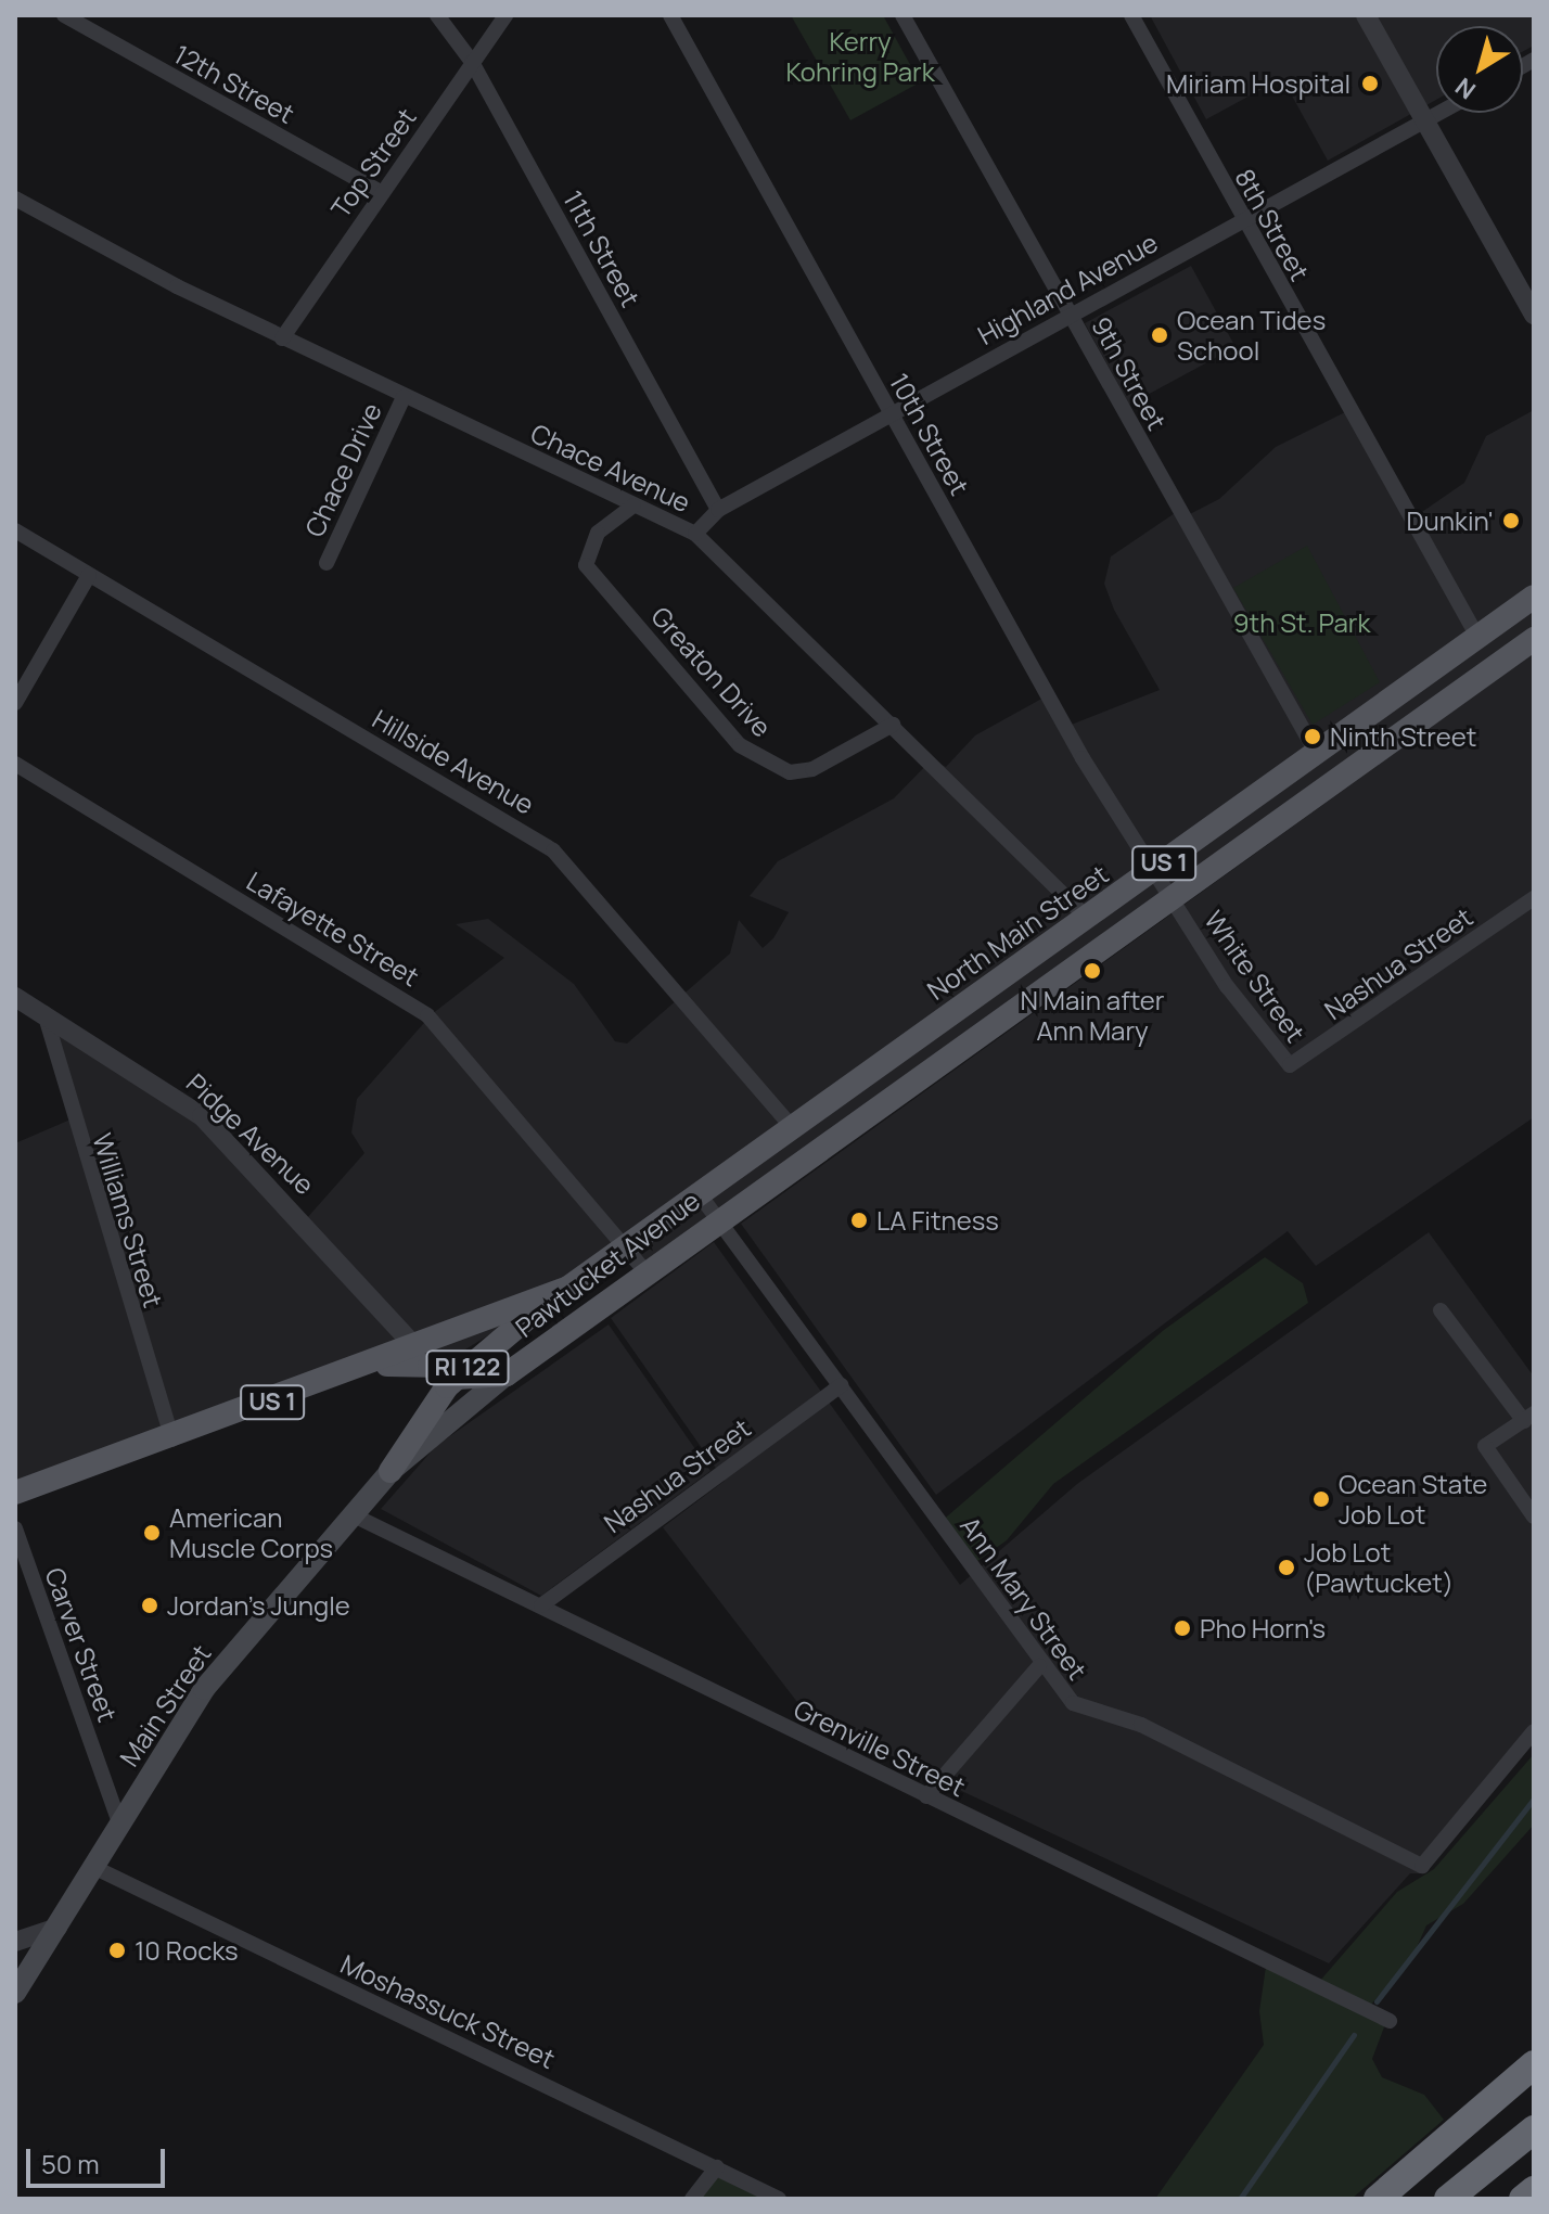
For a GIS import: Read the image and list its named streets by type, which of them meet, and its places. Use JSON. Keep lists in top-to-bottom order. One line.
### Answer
{"streets":{"main road":["US 1","North Main Street","Pawtucket Avenue","RI 122","Main Street"],"street":["12th Street","Top Street","8th Street","11th Street","Highland Avenue","9th Street","10th Street","Chace Avenue","Chace Drive","Greaton Drive","Hillside Avenue","Lafayette Street","Nashua Street","White Street","Pidge Avenue","Williams Street","Ann Mary Street","Carver Street","Grenville Street","Moshassuck Street"]},"crossings":[["12th Street","Top Street"],["Top Street","11th Street"],["Top Street","Chace Avenue"],["8th Street","Highland Avenue"],["8th Street","North Main Street"],["11th Street","Highland Avenue"],["Highland Avenue","9th Street"],["Highland Avenue","10th Street"],["Highland Avenue","Chace Avenue"],["9th Street","North Main Street"],["10th Street","North Main Street"],["10th Street","White Street"],["Chace Avenue","Chace Drive"],["Chace Avenue","Greaton Drive"],["Chace Avenue","North Main Street"],["Hillside Avenue","North Main Street"],["Hillside Avenue","Pawtucket Avenue"],["US 1","White Street"],["US 1","Pawtucket Avenue"],["Lafayette Street","Pawtucket Avenue"],["North Main Street","White Street"],["North Main Street","Pawtucket Avenue"],["Nashua Street","White Street"],["Nashua Street","Ann Mary Street"],["Nashua Street","Grenville Street"],["Pidge Avenue","Williams Street"],["Pidge Avenue","Pawtucket Avenue"],["Williams Street","Pawtucket Avenue"],["Pawtucket Avenue","Ann Mary Street"],["Pawtucket Avenue","Main Street"],["Carver Street","Main Street"],["Main Street","Grenville Street"],["Main Street","Moshassuck Street"]],"parks":["Kerry Kohring Park","9th St. Park"],"places":["Miriam Hospital","Ocean Tides School","Dunkin'","Ninth Street","N Main after Ann Mary","LA Fitness","Ocean State Job Lot","American Muscle Corps","Job Lot (Pawtucket)","Jordan's Jungle","Pho Horn's","10 Rocks"],"scale_bar":"50 m","north":"bottom left"}
